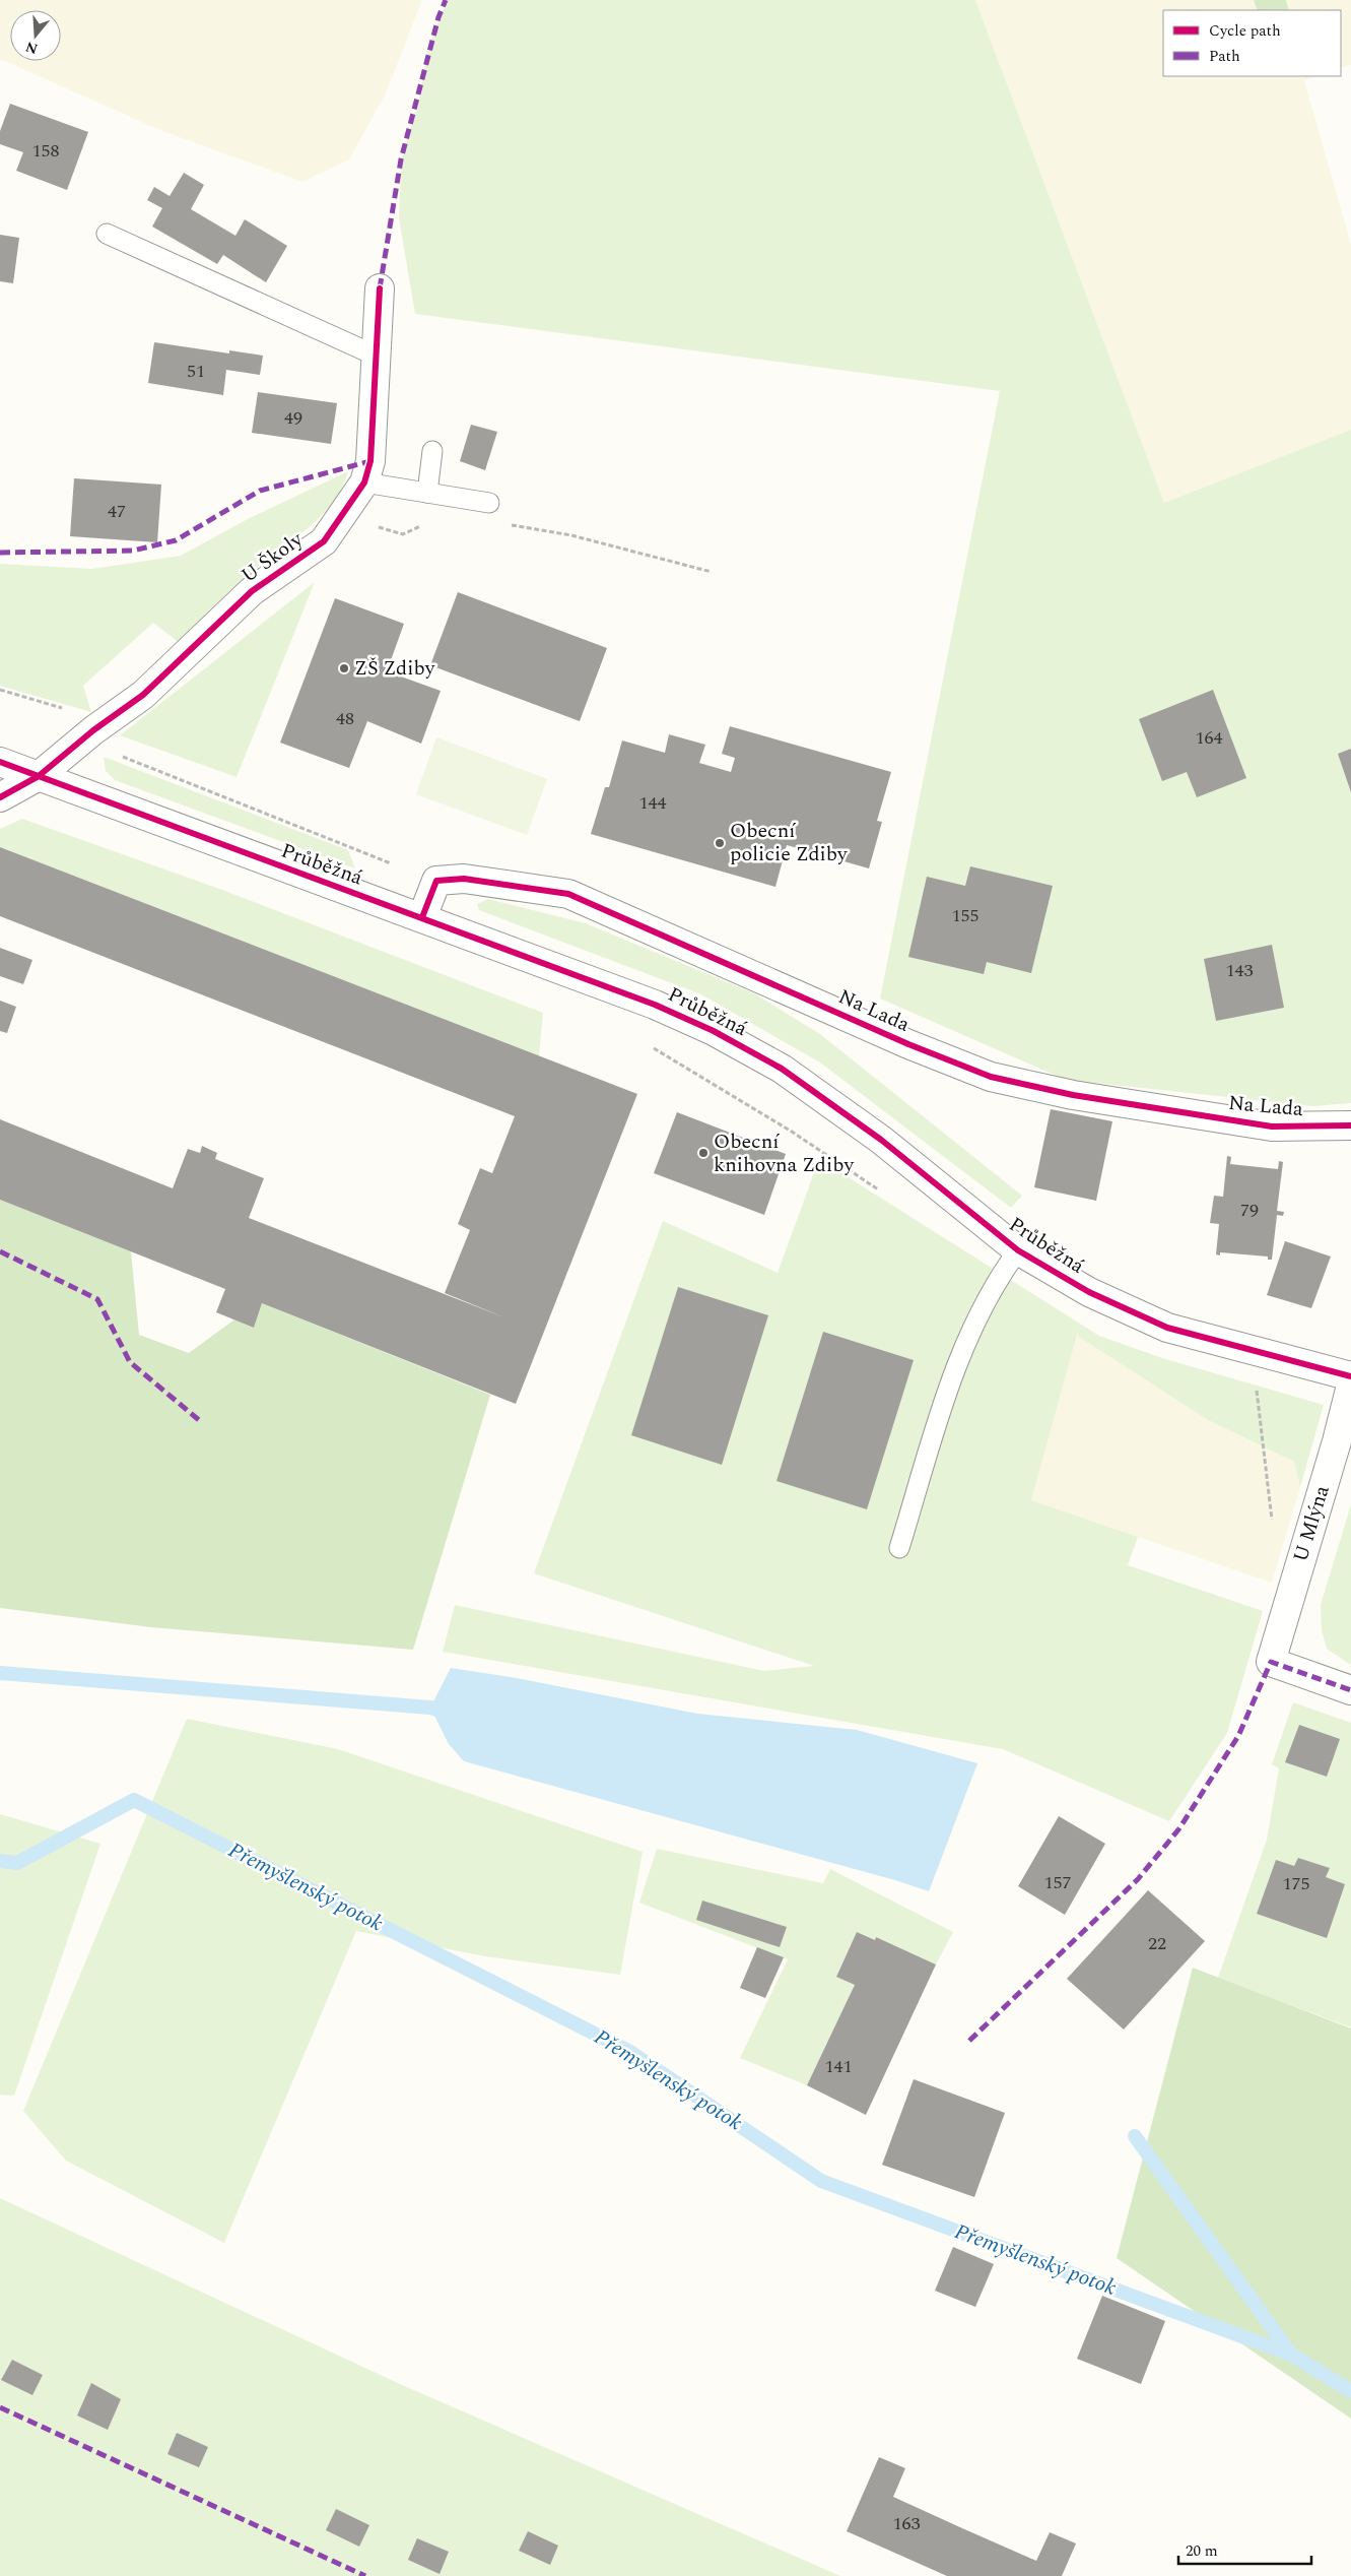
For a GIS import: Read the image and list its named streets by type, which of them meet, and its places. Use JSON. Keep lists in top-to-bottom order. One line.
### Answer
{"streets":{"street":["U Školy","Průběžná","Na Lada","U Mlýna"]},"crossings":[["U Školy","Průběžná"]],"water":["Přemyšlenský potok"],"places":["ZŠ Zdiby","Obecní policie Zdiby","Obecní knihovna Zdiby"],"house_numbers":["158","51","49","47","48","164","144","155","143","79","157","175","22","141","163"],"legend":["Cycle path","Path"],"scale_bar":"20 m","north":"bottom"}
